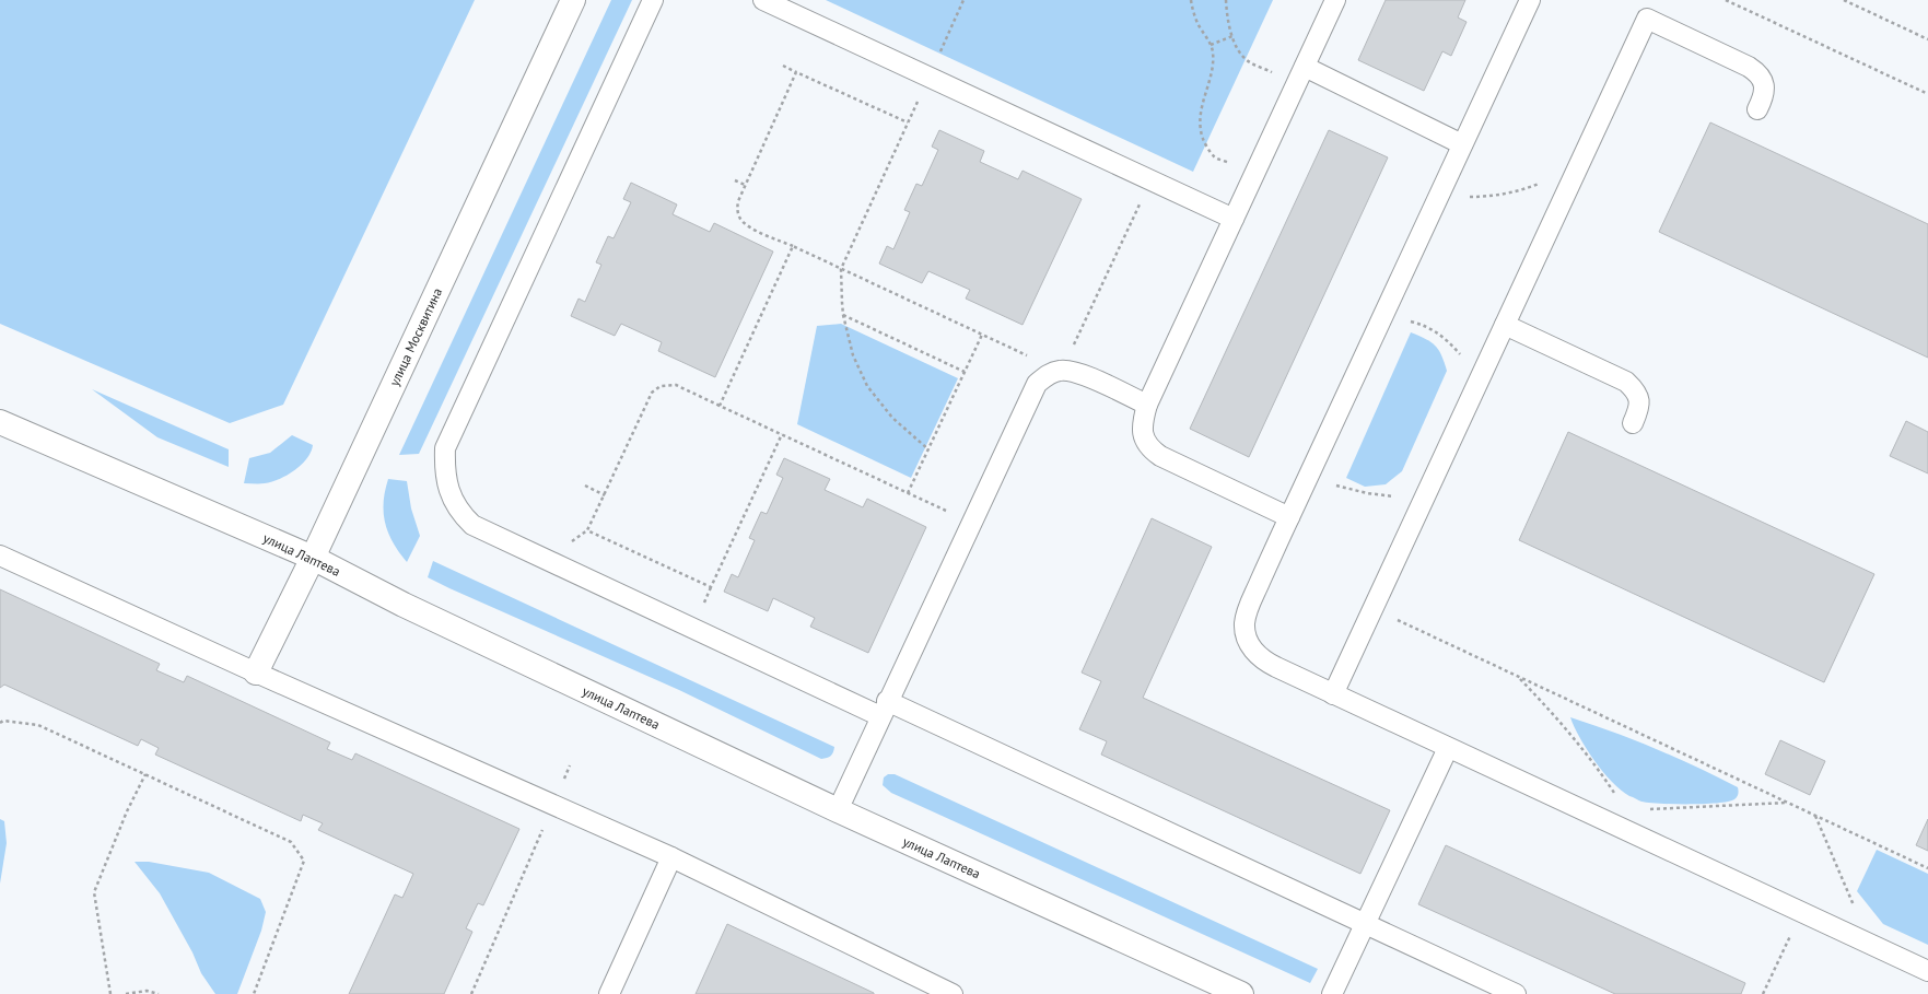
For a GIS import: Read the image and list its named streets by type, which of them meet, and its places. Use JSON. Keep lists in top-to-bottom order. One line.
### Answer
{"streets":{"street":["улица Москвитина","улица Лаптева"]},"crossings":[["улица Москвитина","улица Лаптева"]]}
